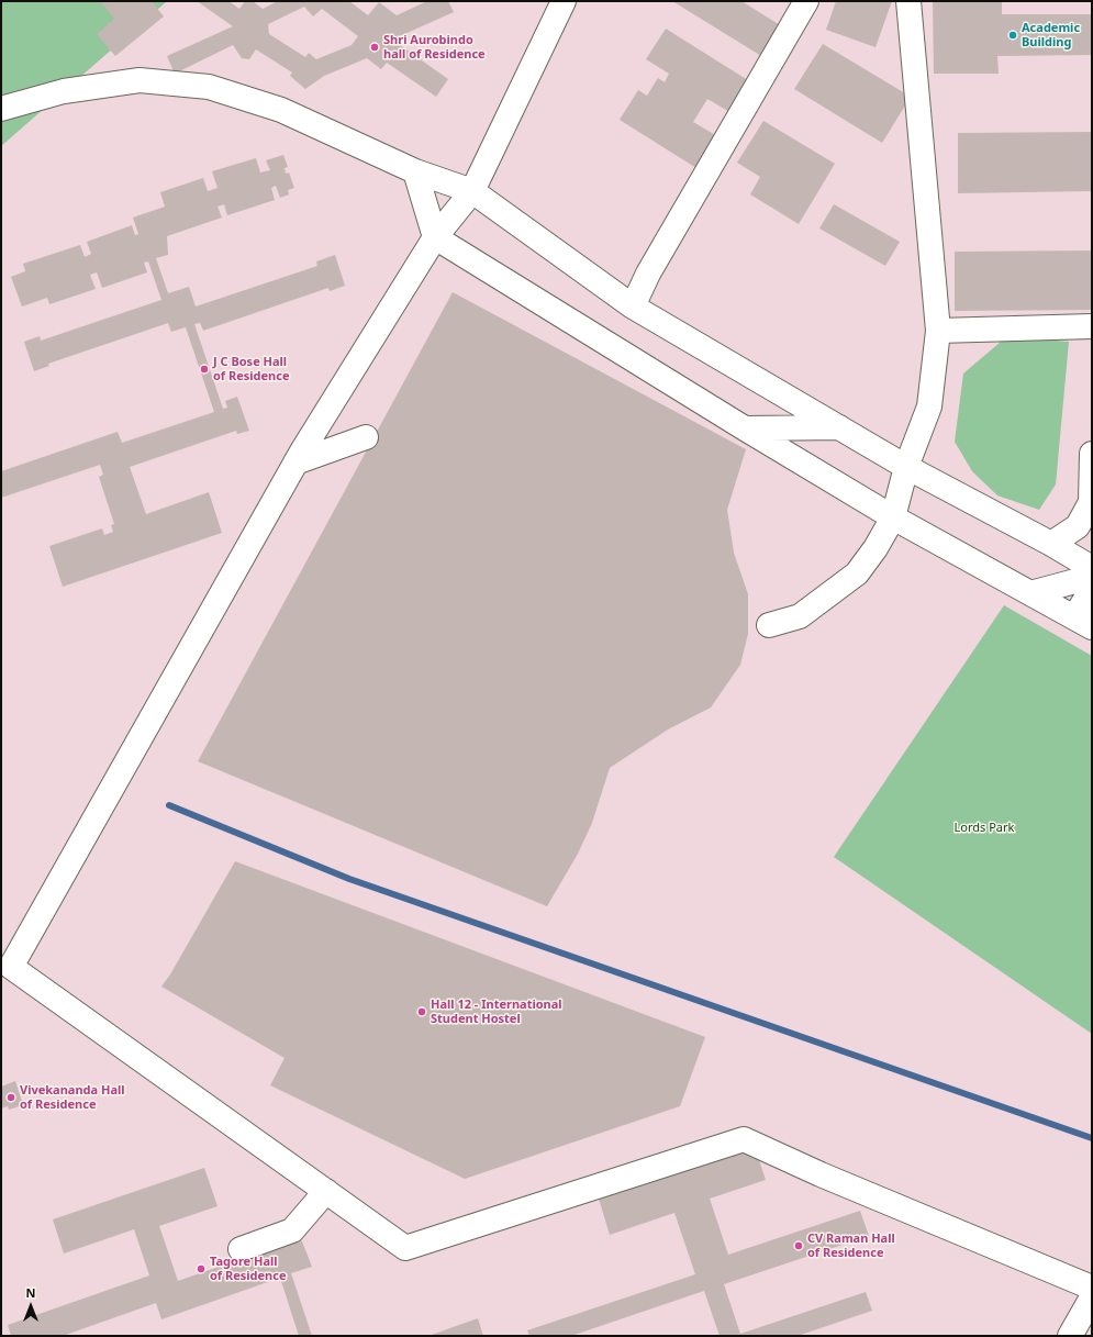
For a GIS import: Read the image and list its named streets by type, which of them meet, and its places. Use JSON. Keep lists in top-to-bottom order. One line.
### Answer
{"parks":["Lords Park"],"places":["Academic Building","Shri Aurobindo hall of Residence","J C Bose Hall of Residence","Hall 12 - International Student Hostel","Vivekananda Hall of Residence","CV Raman Hall of Residence","Tagore Hall of Residence"],"north":"top"}
